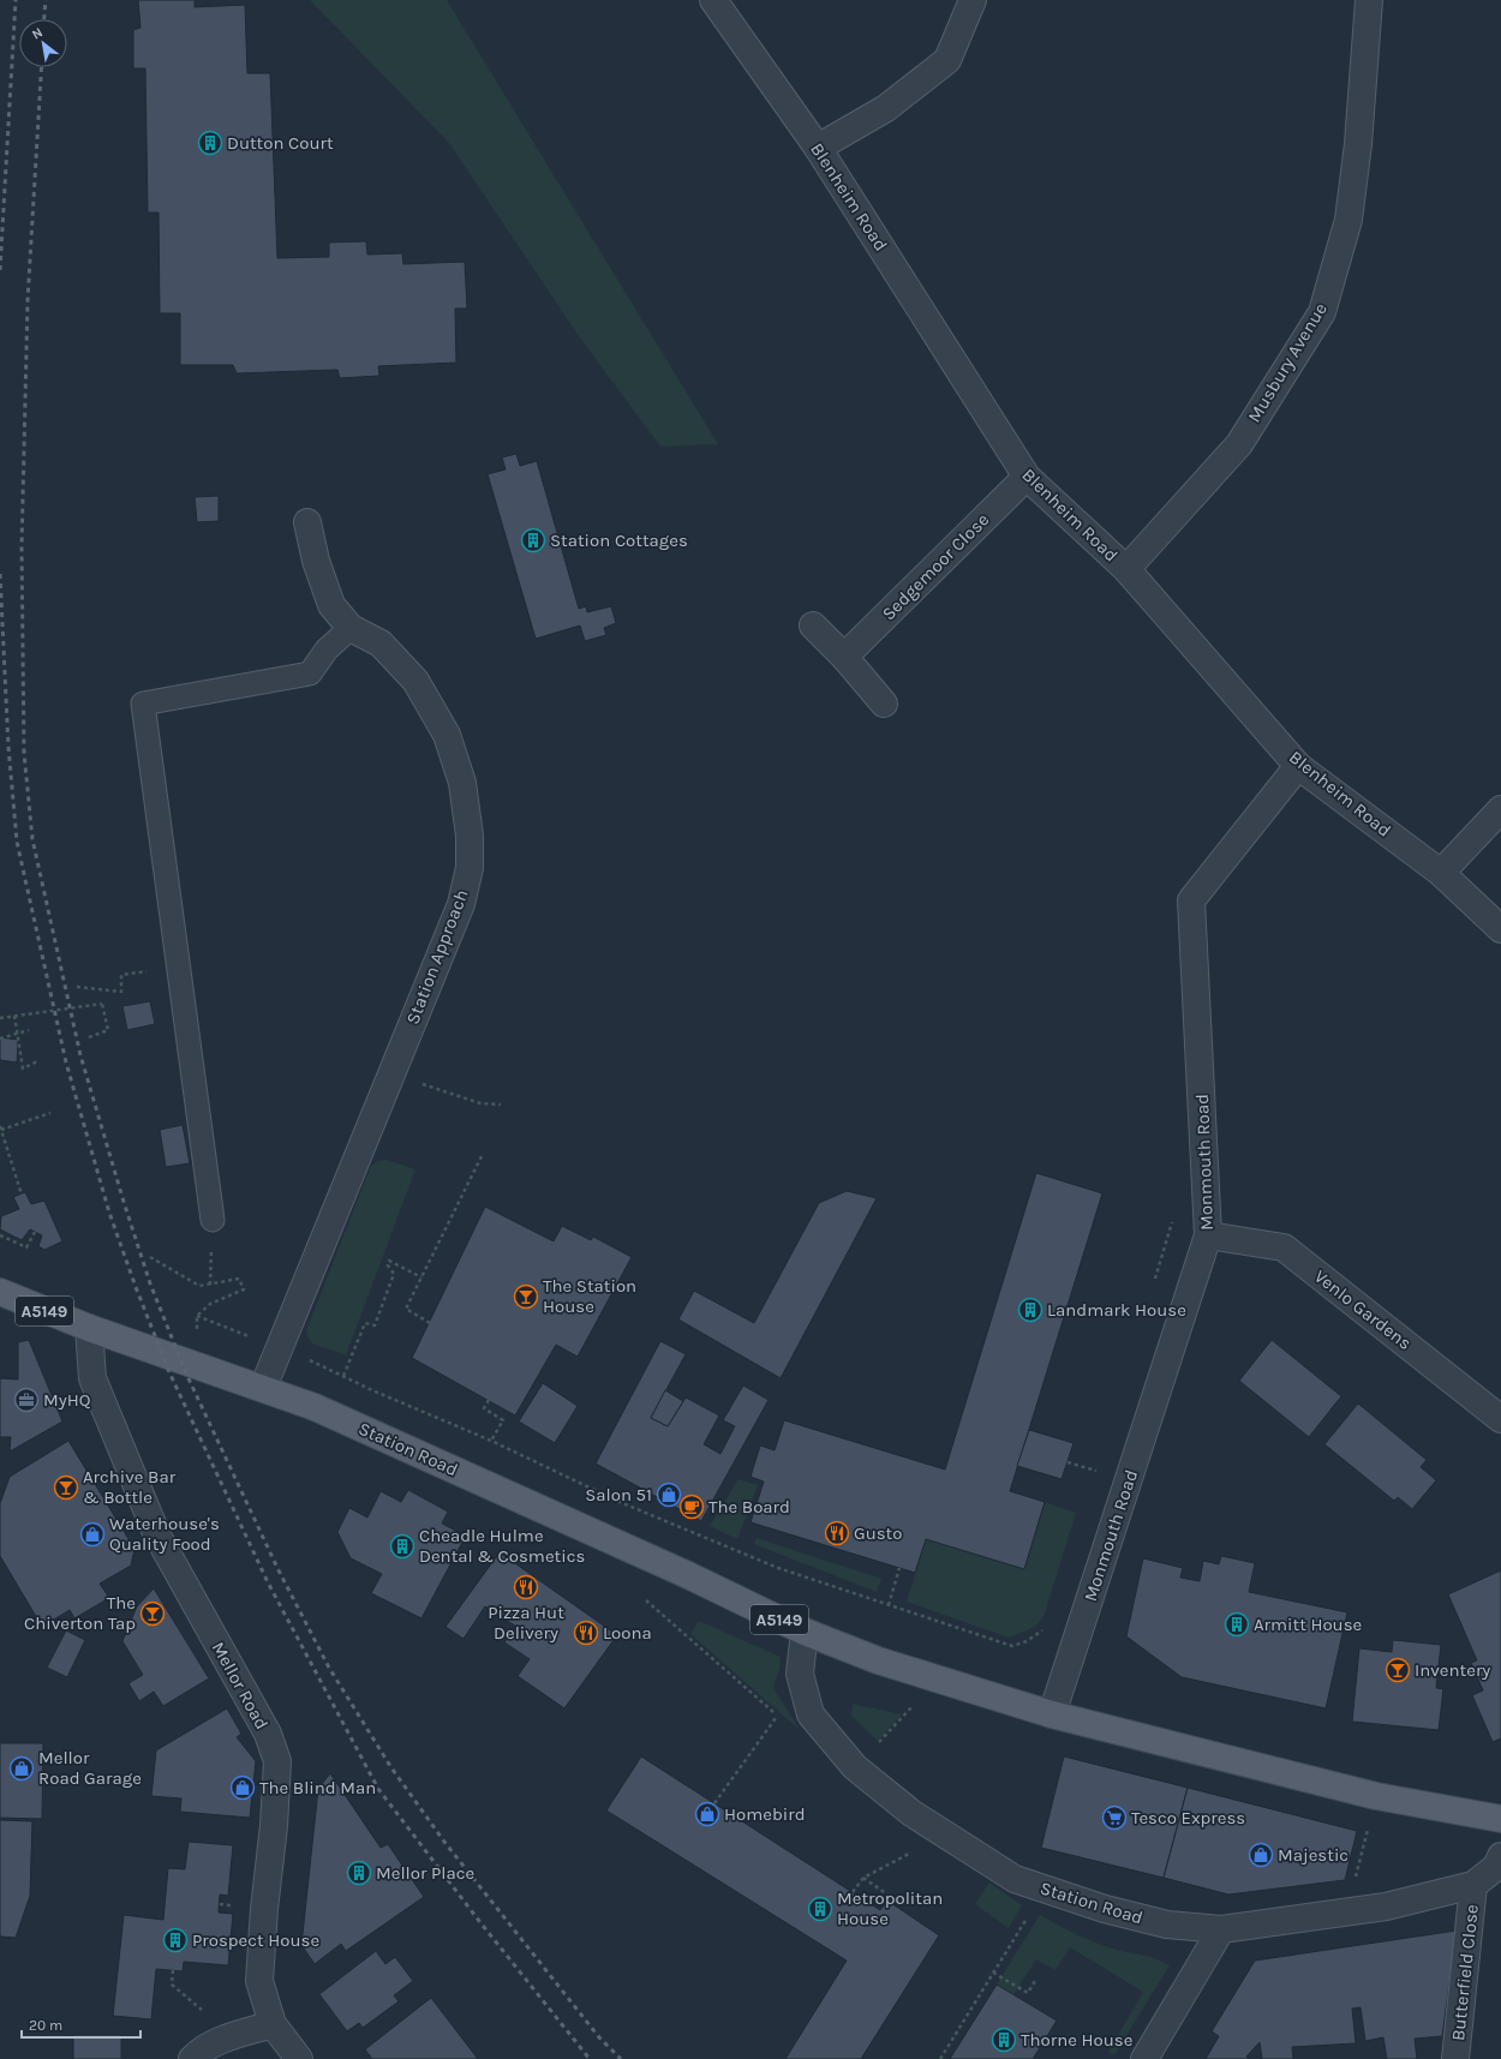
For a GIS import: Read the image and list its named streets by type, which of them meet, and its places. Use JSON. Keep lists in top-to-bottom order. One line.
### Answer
{"streets":{"main road":["A5149","Station Road"],"street":["Blenheim Road","Musbury Avenue","Sedgemoor Close","Station Approach","Monmouth Road","Venlo Gardens","Mellor Road","Butterfield Close"]},"crossings":[["Blenheim Road","Musbury Avenue"],["Blenheim Road","Sedgemoor Close"],["Blenheim Road","Monmouth Road"],["Station Approach","Station Road"],["Monmouth Road","Venlo Gardens"],["Monmouth Road","Station Road"],["Station Road","Mellor Road"],["Station Road","Butterfield Close"]],"places":{"building":["Dutton Court","Station Cottages","Landmark House","Cheadle Hulme Dental & Cosmetics","Armitt House","Mellor Place","Metropolitan House","Prospect House","Thorne House"],"bar":["The Station House","Archive Bar & Bottle","The Chiverton Tap","Inventery"],"office":["MyHQ"],"shop":["Salon 51","Waterhouse's Quality Food","Mellor Road Garage","The Blind Man","Homebird","Majestic"],"cafe":["The Board"],"restaurant":["Gusto","Pizza Hut Delivery","Loona"],"supermarket":["Tesco Express"]},"scale_bar":"20 m","north":"top left"}
